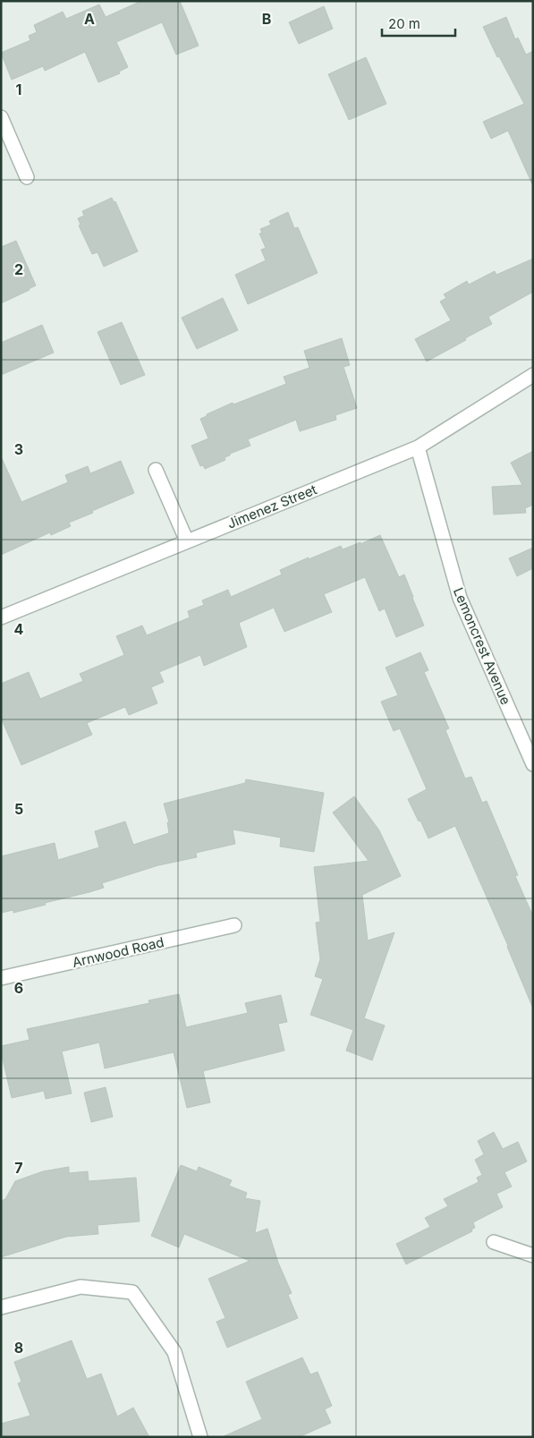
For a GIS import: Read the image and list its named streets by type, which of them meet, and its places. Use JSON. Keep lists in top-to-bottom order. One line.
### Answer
{"streets":{"street":["Jimenez Street","Lemoncrest Avenue","Arnwood Road"]},"crossings":[["Jimenez Street","Lemoncrest Avenue"]],"scale_bar":"20 m","grid":{"columns":["A","B"],"rows":["1","2","3","4","5","6","7","8"]}}
